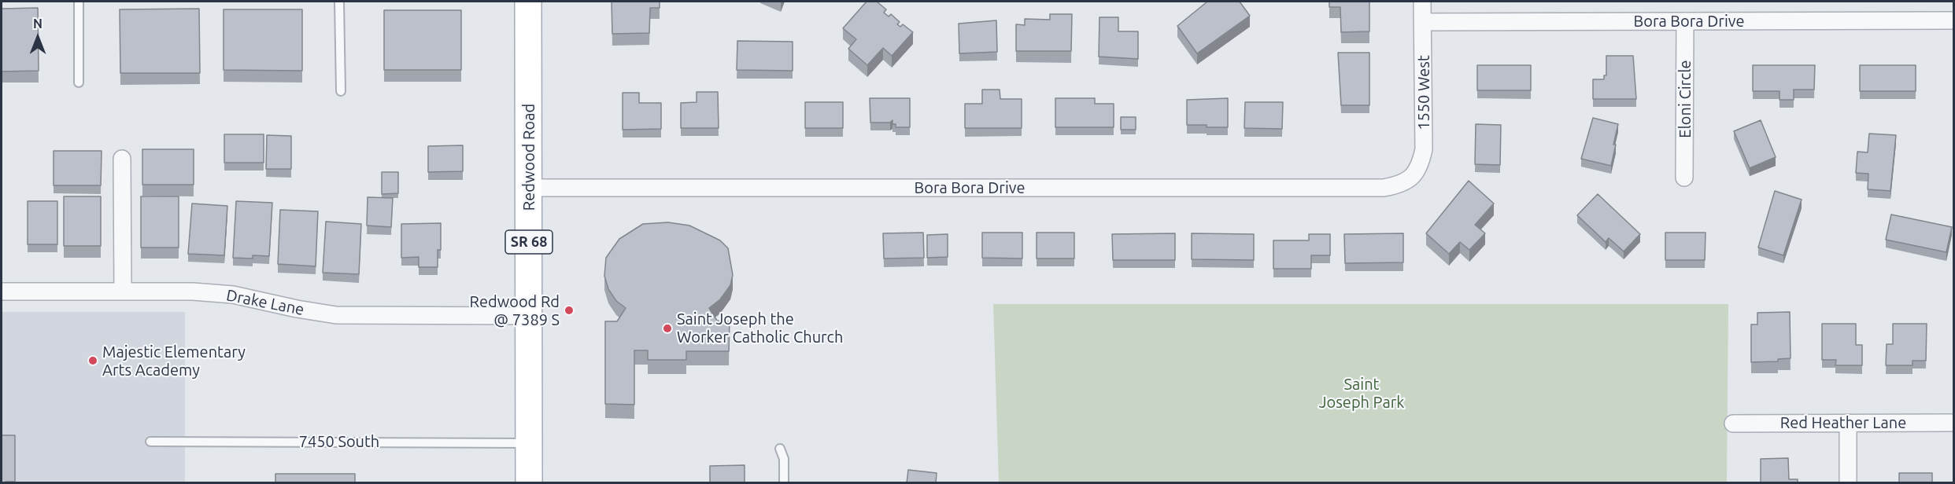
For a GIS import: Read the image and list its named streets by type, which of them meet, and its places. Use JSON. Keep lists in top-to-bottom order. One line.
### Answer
{"streets":{"main road":["Redwood Road","SR 68"],"street":["Bora Bora Drive","1550 West","Eloni Circle","Drake Lane","Red Heather Lane"],"lane":["7450 South"]},"crossings":[["Bora Bora Drive","1550 West"],["Bora Bora Drive","Eloni Circle"],["Bora Bora Drive","Redwood Road"],["Redwood Road","Drake Lane"],["Redwood Road","7450 South"]],"parks":["Saint Joseph Park"],"places":["Redwood Rd @ 7389 S","Saint Joseph the Worker Catholic Church","Majestic Elementary Arts Academy"],"north":"top"}
